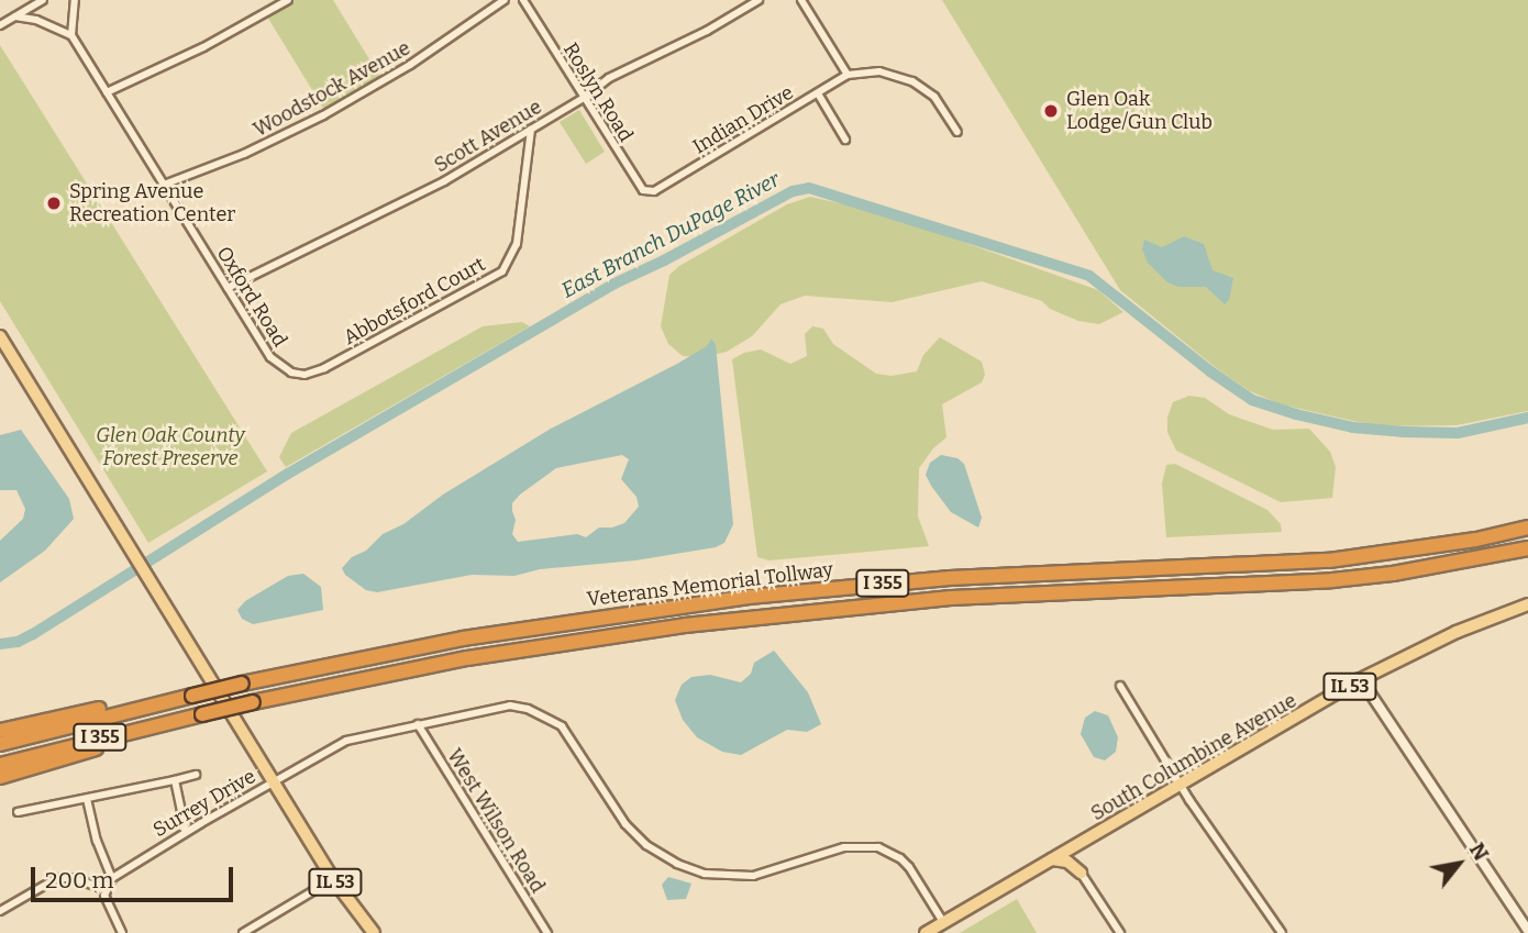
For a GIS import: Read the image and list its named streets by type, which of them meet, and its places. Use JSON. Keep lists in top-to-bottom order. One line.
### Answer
{"streets":{"highway":["I 355","Veterans Memorial Tollway"],"main road":["IL 53","South Columbine Avenue"],"street":["Woodstock Avenue","Roslyn Road","Indian Drive","Scott Avenue","Oxford Road","Abbotsford Court","Surrey Drive","West Wilson Road"]},"crossings":[["Woodstock Avenue","Oxford Road"],["Roslyn Road","Indian Drive"],["Roslyn Road","Scott Avenue"],["Scott Avenue","Oxford Road"],["Scott Avenue","Abbotsford Court"],["Oxford Road","Abbotsford Court"],["IL 53","Surrey Drive"],["South Columbine Avenue","Surrey Drive"],["Surrey Drive","West Wilson Road"]],"water":["East Branch DuPage River"],"parks":["Glen Oak County Forest Preserve"],"places":["Glen Oak Lodge/Gun Club","Spring Avenue Recreation Center"],"scale_bar":"200 m","north":"top right"}
